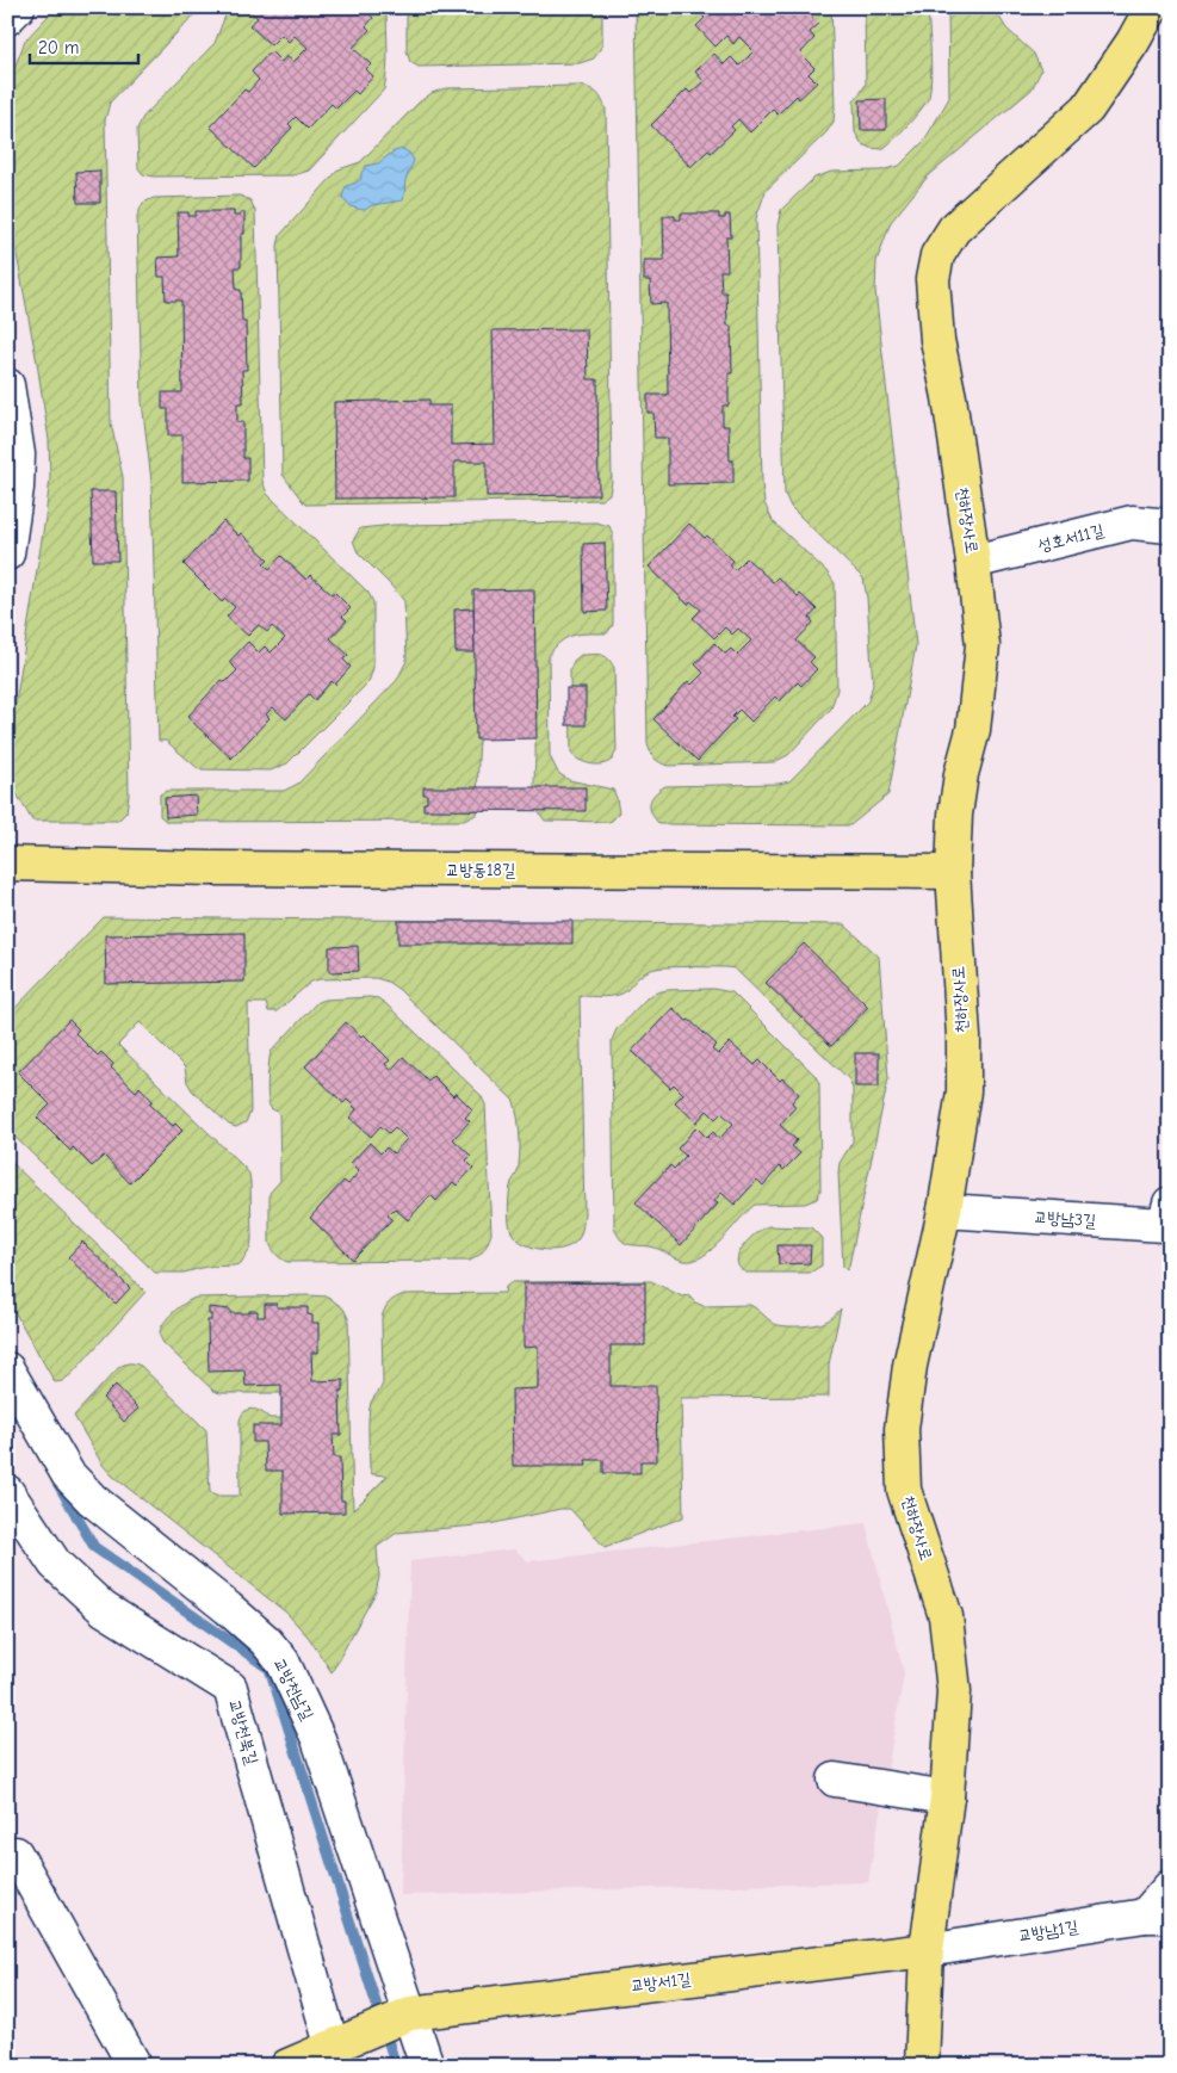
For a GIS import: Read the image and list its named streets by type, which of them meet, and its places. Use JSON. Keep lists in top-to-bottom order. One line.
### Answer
{"streets":{"main road":["천하장사로","교방동18길","교방서1길"],"street":["성호서11길","교방남3길","교방천남길","교방천북길","교방남1길"]},"crossings":[["천하장사로","성호서11길"],["천하장사로","교방동18길"],["천하장사로","교방남3길"],["천하장사로","교방남1길"],["천하장사로","교방서1길"],["교방천남길","교방서1길"],["교방천북길","교방서1길"],["교방남1길","교방서1길"]],"scale_bar":"20 m"}
